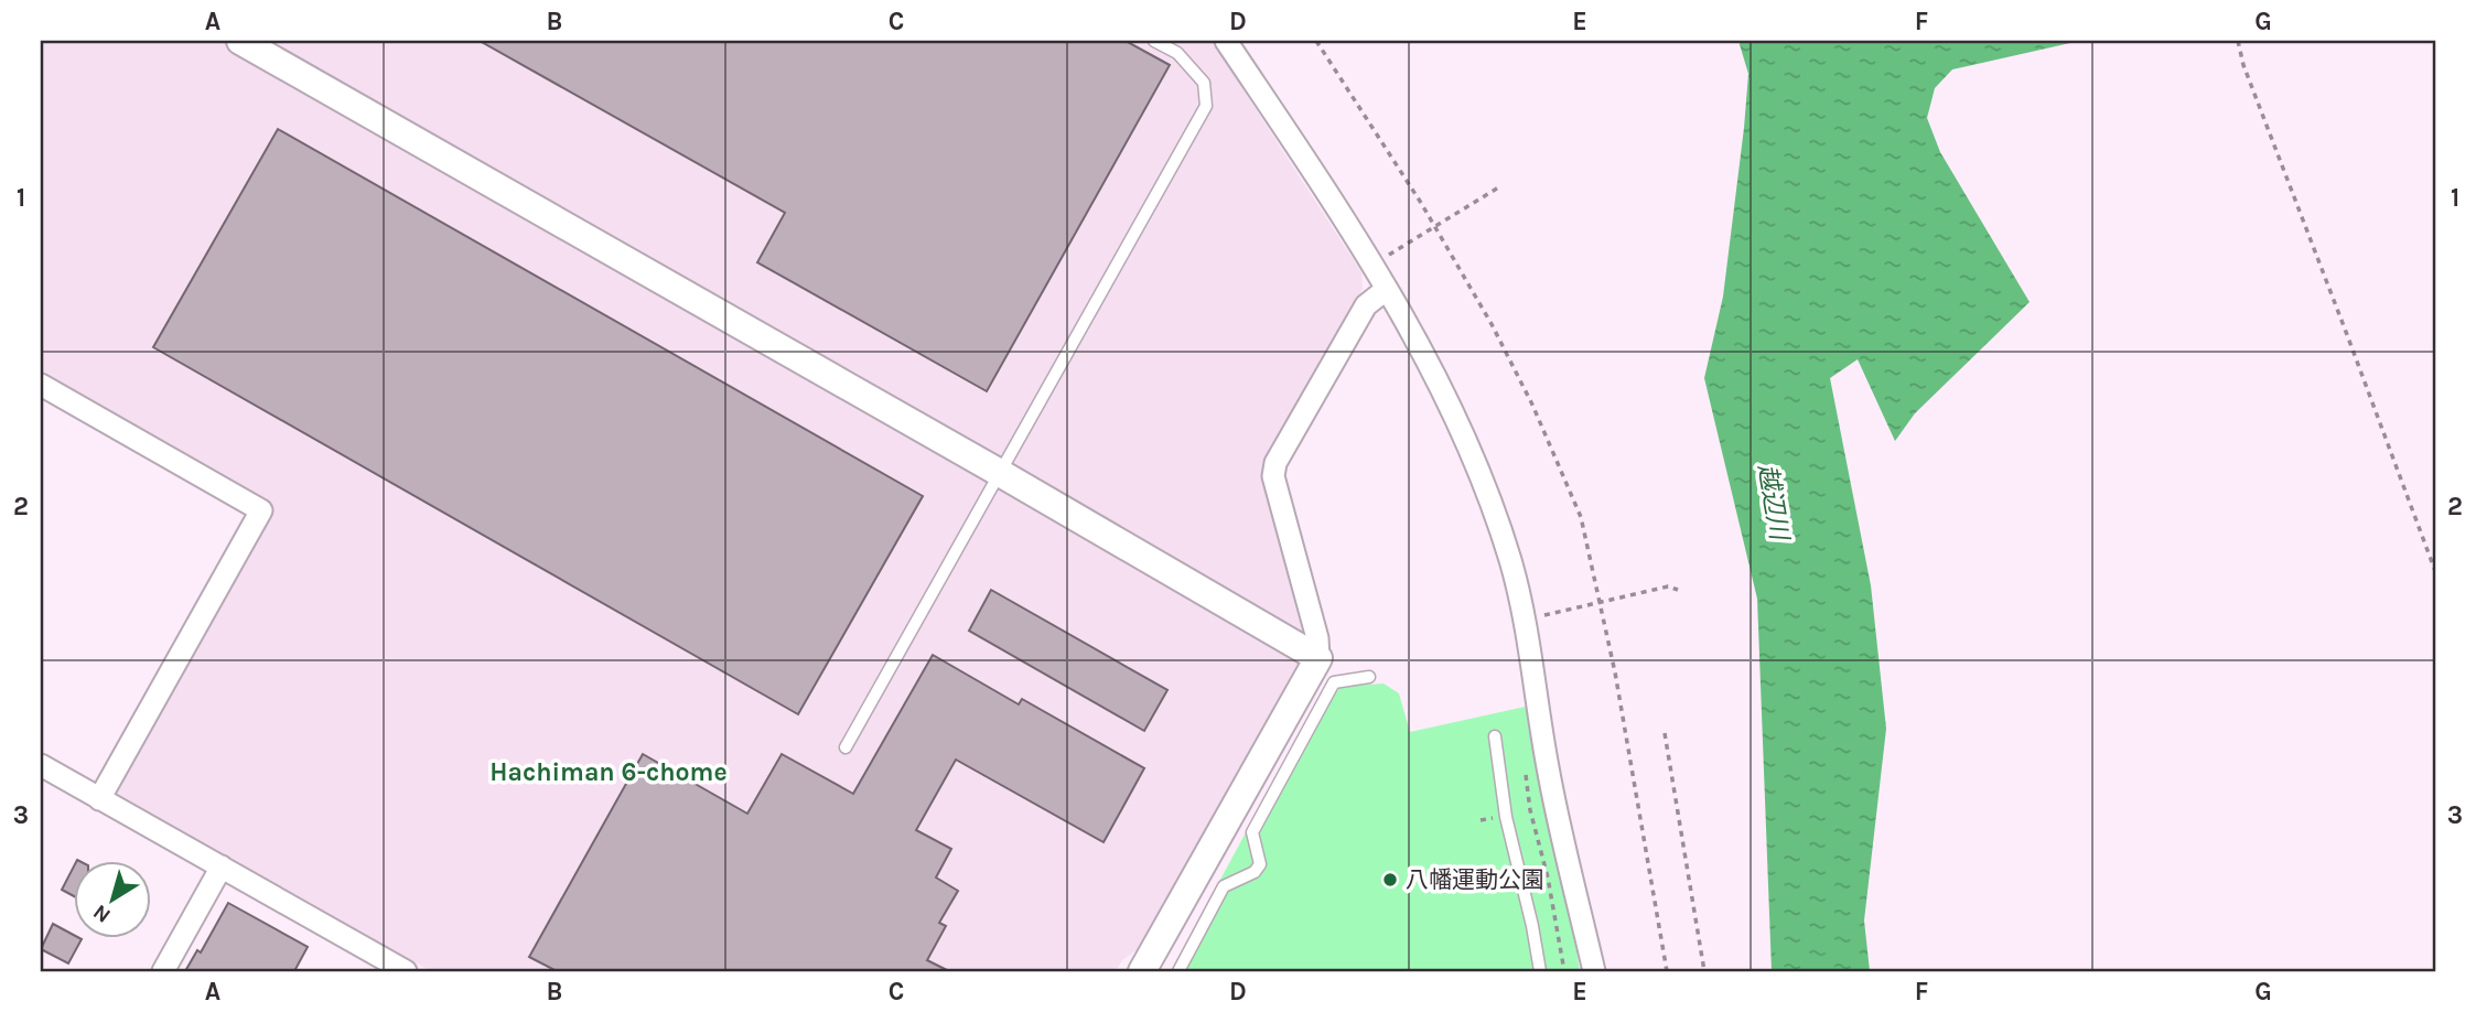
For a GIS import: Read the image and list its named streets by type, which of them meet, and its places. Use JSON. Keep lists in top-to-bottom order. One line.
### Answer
{"districts":["Hachiman 6-chome"],"water":["越辺川"],"places":["八幡運動公園"],"north":"bottom left","grid":{"columns":["A","B","C","D","E","F","G"],"rows":["1","2","3"]}}
